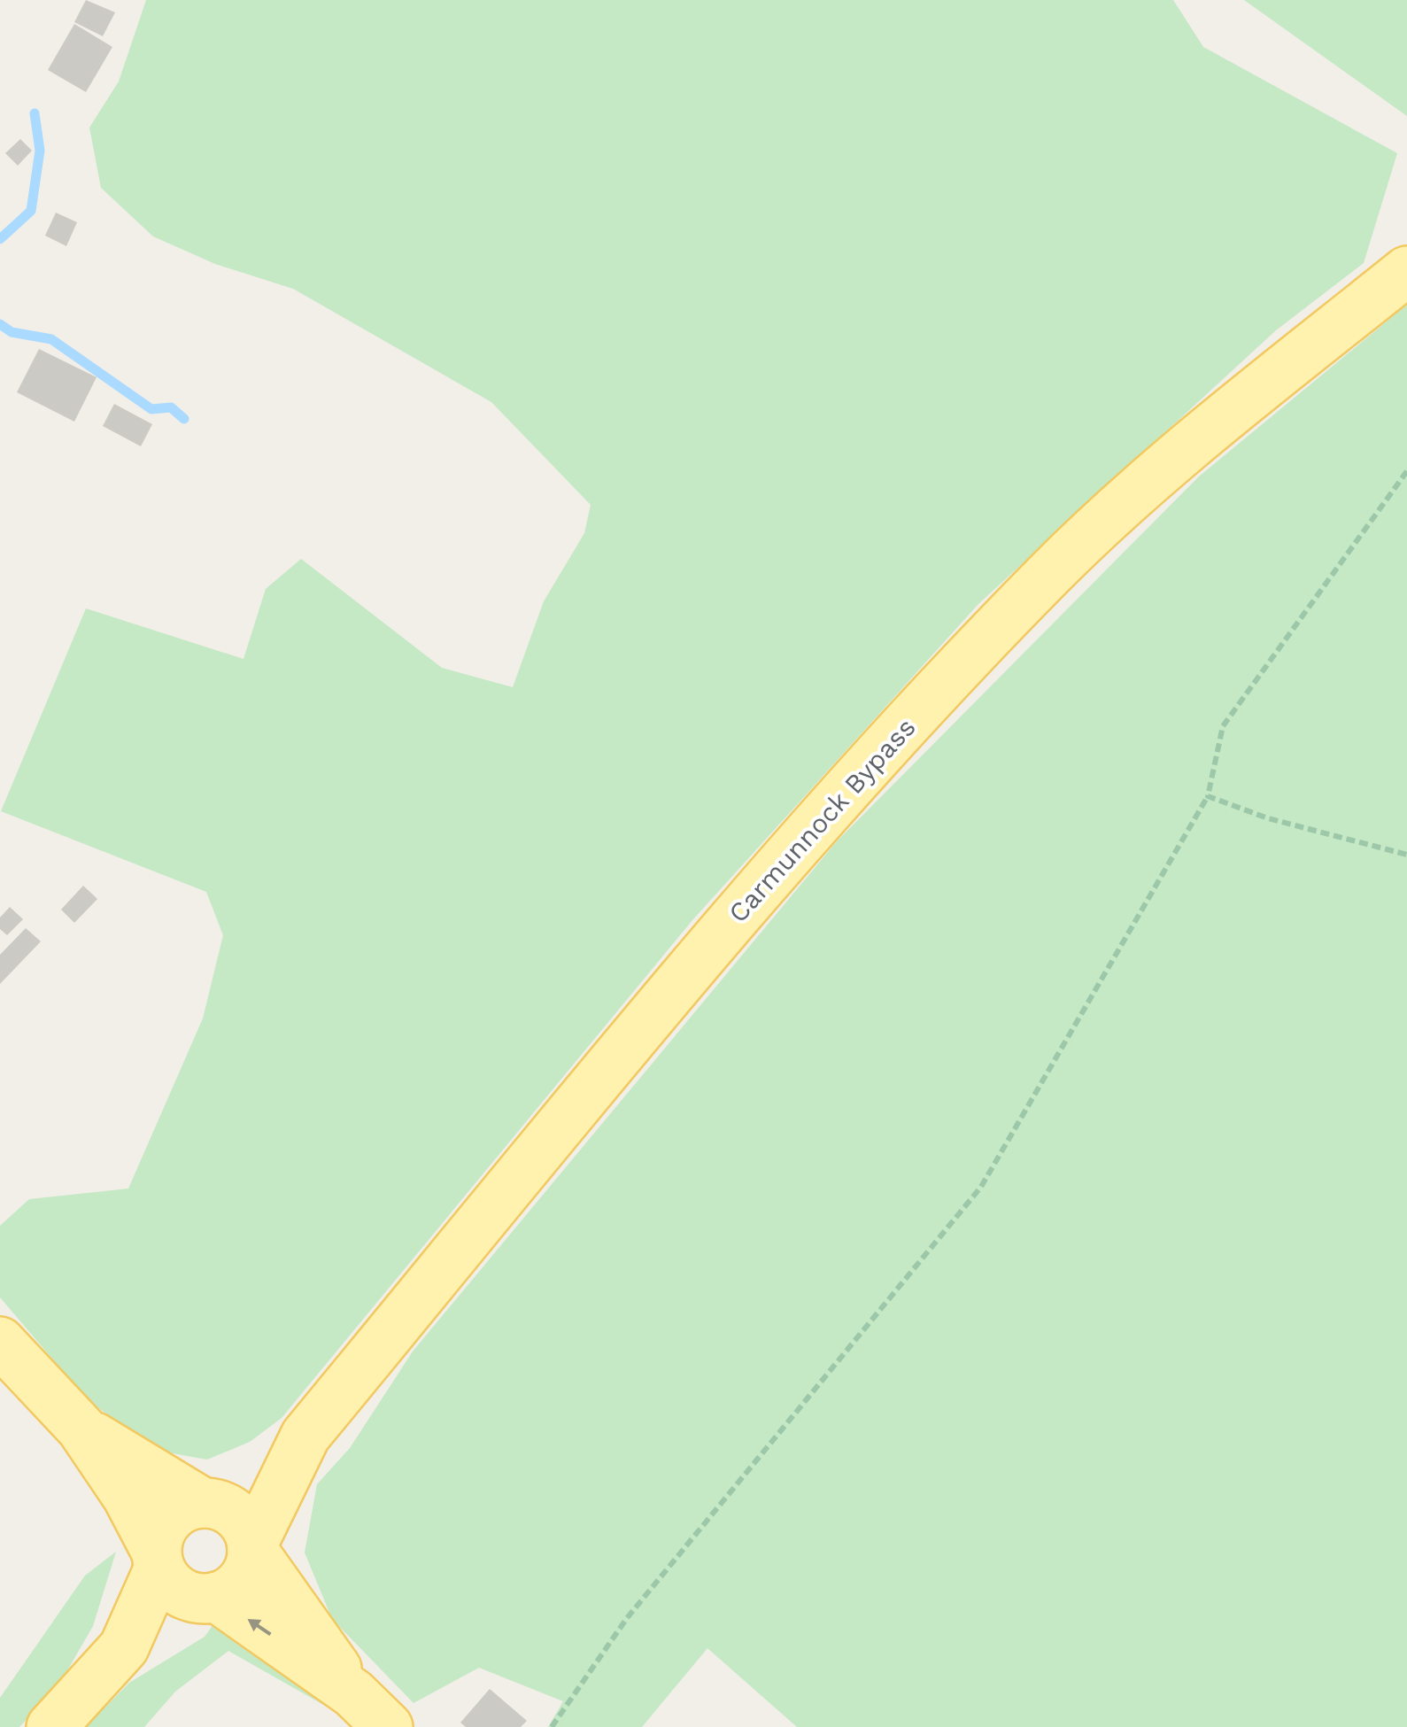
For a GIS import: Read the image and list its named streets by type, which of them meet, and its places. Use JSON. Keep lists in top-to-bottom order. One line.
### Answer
{"streets":{"main road":["Carmunnock Bypass"]}}
